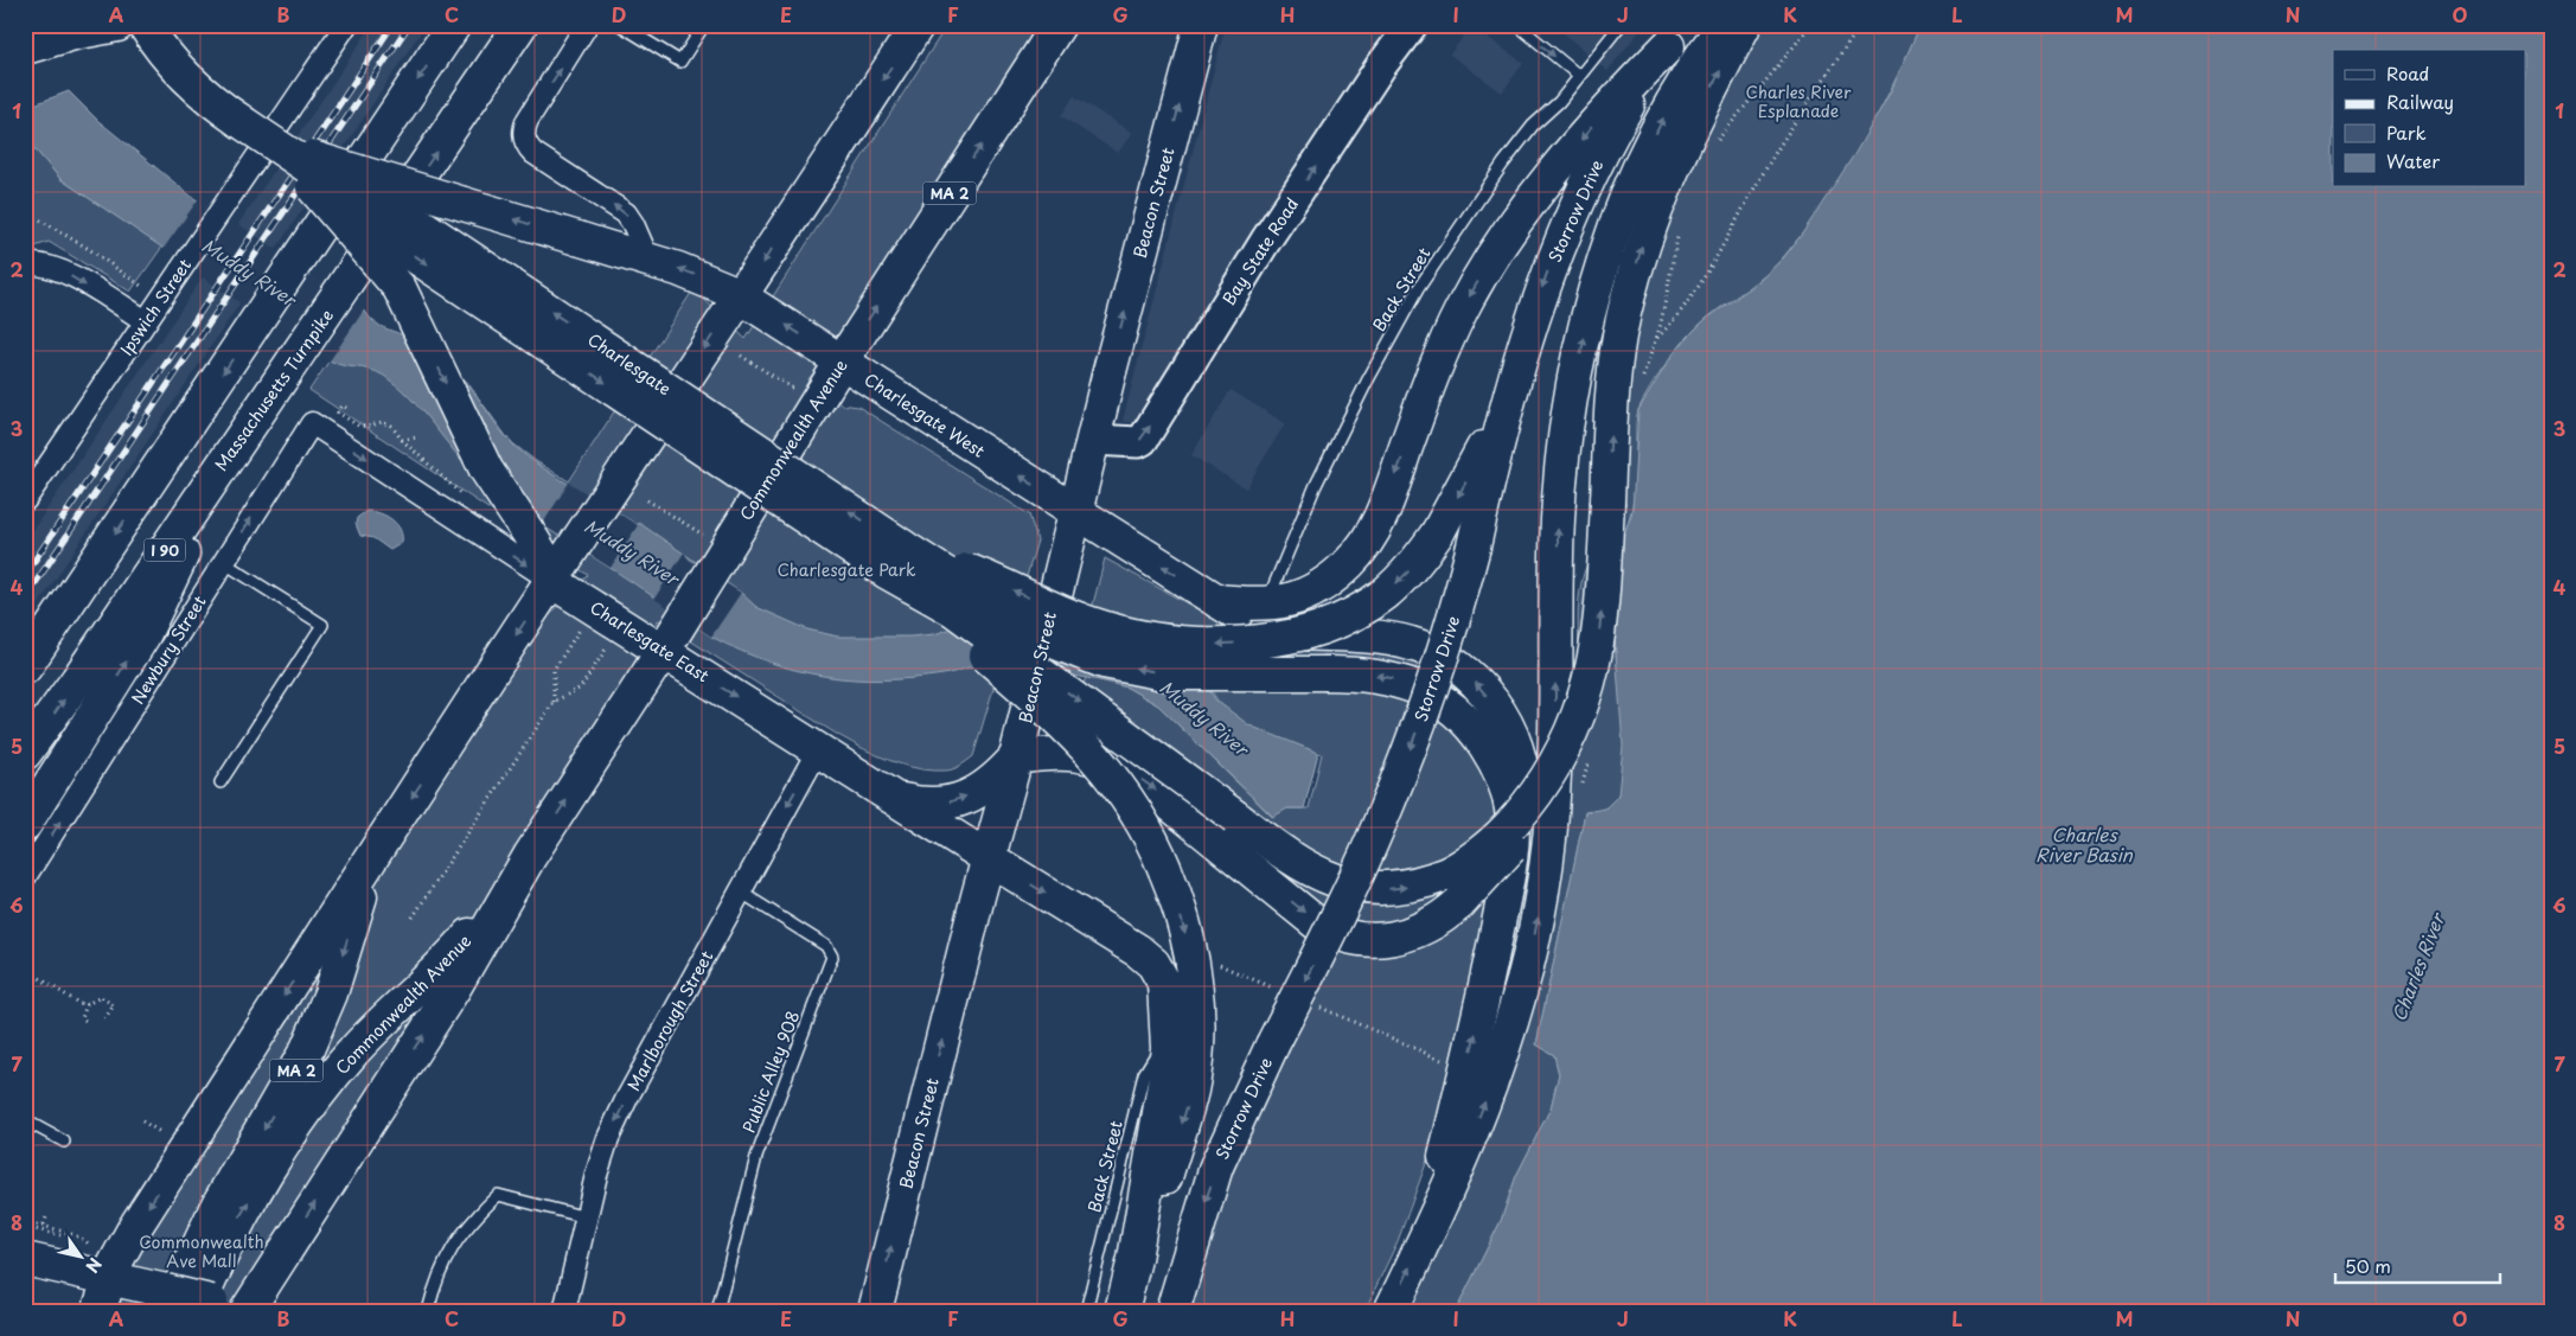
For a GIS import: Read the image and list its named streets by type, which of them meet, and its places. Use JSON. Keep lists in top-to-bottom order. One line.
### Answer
{"streets":{"main road":["MA 2","Beacon Street","Storrow Drive","Charlesgate","Massachusetts Turnpike","Charlesgate West","Commonwealth Avenue","I 90","Charlesgate East"],"street":["Bay State Road","Ipswich Street","Newbury Street","Marlborough Street"],"lane":["Back Street","Public Alley 908"]},"crossings":[["MA 2","Charlesgate West"],["MA 2","Charlesgate East"],["Beacon Street","Bay State Road"],["Beacon Street","Charlesgate West"],["Beacon Street","Charlesgate East"],["Back Street","Charlesgate East"],["Charlesgate","Charlesgate West"],["Charlesgate West","Commonwealth Avenue"],["Commonwealth Avenue","Charlesgate East"],["Charlesgate East","Newbury Street"],["Charlesgate East","Marlborough Street"],["Marlborough Street","Public Alley 908"]],"one_way":["Beacon Street","Bay State Road","Charlesgate East","Newbury Street","Marlborough Street"],"water":["Muddy River","Charles River Basin","Charles River"],"parks":["Charles River Esplanade","Charlesgate Park","Commonwealth Ave Mall"],"legend":["Road","Railway","Park","Water"],"scale_bar":"50 m","north":"bottom right","grid":{"columns":["A","B","C","D","E","F","G","H","I","J","K","L","M","N","O"],"rows":["1","2","3","4","5","6","7","8"]}}
